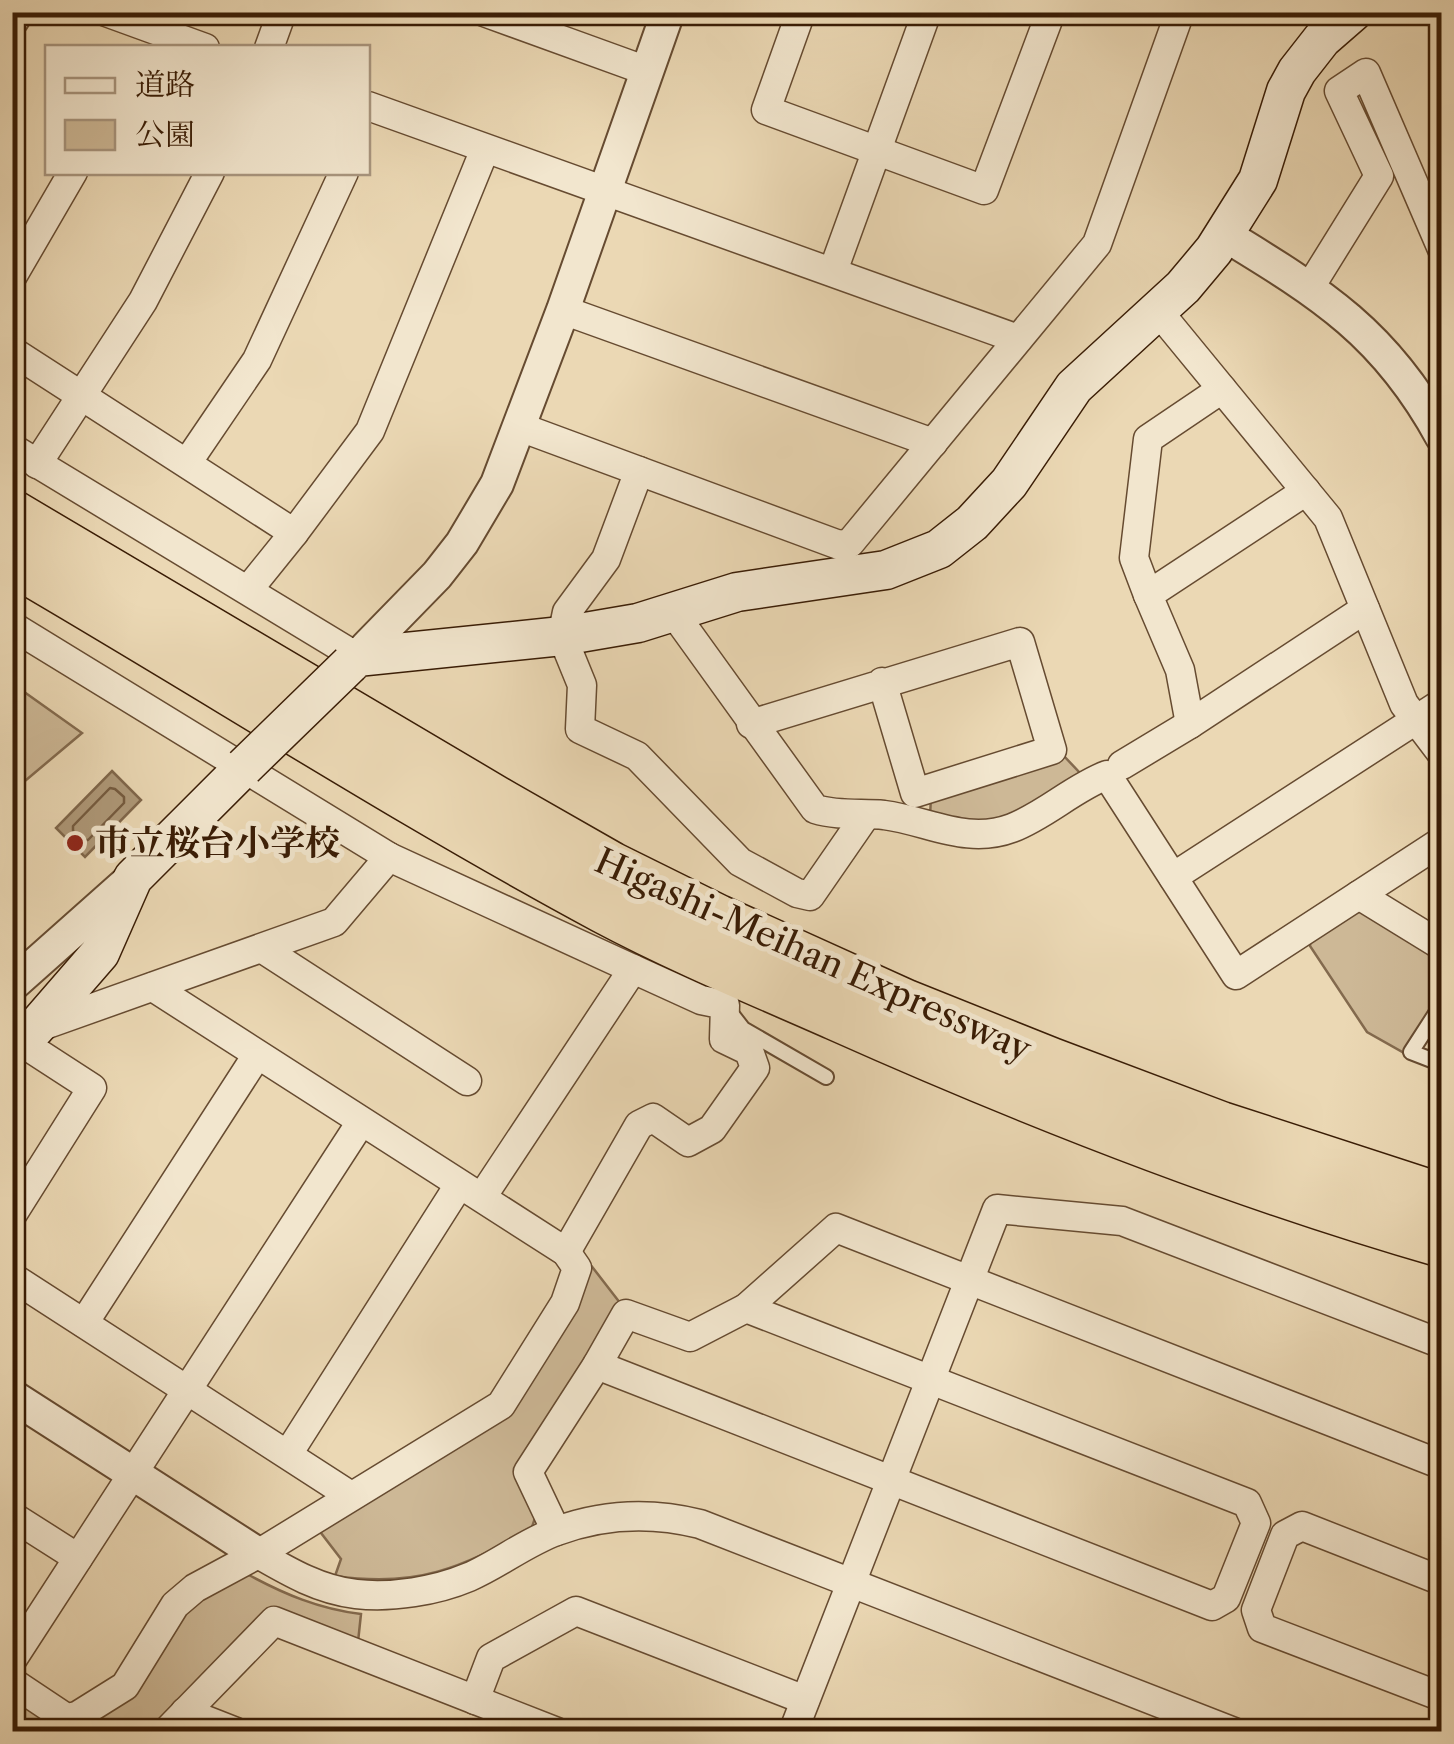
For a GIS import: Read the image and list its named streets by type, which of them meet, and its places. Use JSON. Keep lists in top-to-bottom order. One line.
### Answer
{"streets":{"highway":["Higashi-Meihan Expressway"]},"places":["市立桜台小学校"],"legend":["道路","公園"]}
